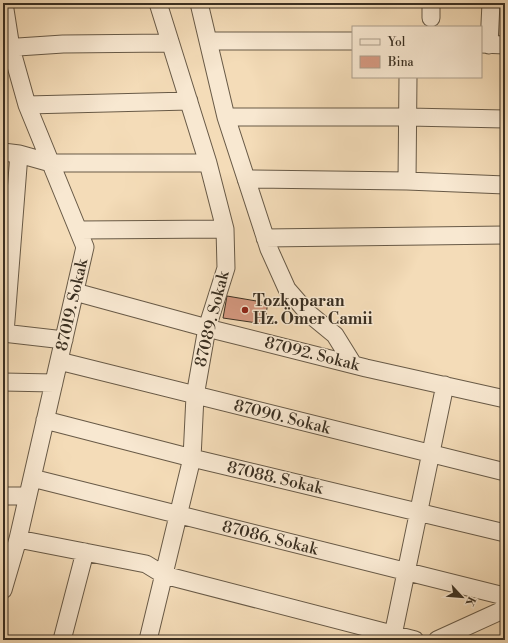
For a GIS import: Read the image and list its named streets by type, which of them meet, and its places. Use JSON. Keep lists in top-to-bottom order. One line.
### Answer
{"streets":{"street":["87019. Sokak","87089. Sokak","87092. Sokak","87090. Sokak","87088. Sokak","87086. Sokak"]},"crossings":[["87019. Sokak","87092. Sokak"],["87019. Sokak","87090. Sokak"],["87019. Sokak","87088. Sokak"],["87019. Sokak","87086. Sokak"],["87089. Sokak","87092. Sokak"],["87089. Sokak","87090. Sokak"],["87089. Sokak","87088. Sokak"],["87089. Sokak","87086. Sokak"]],"places":["Tozkoparan Hz. Ömer Camii"],"legend":["Yol","Bina"],"north":"bottom right"}
